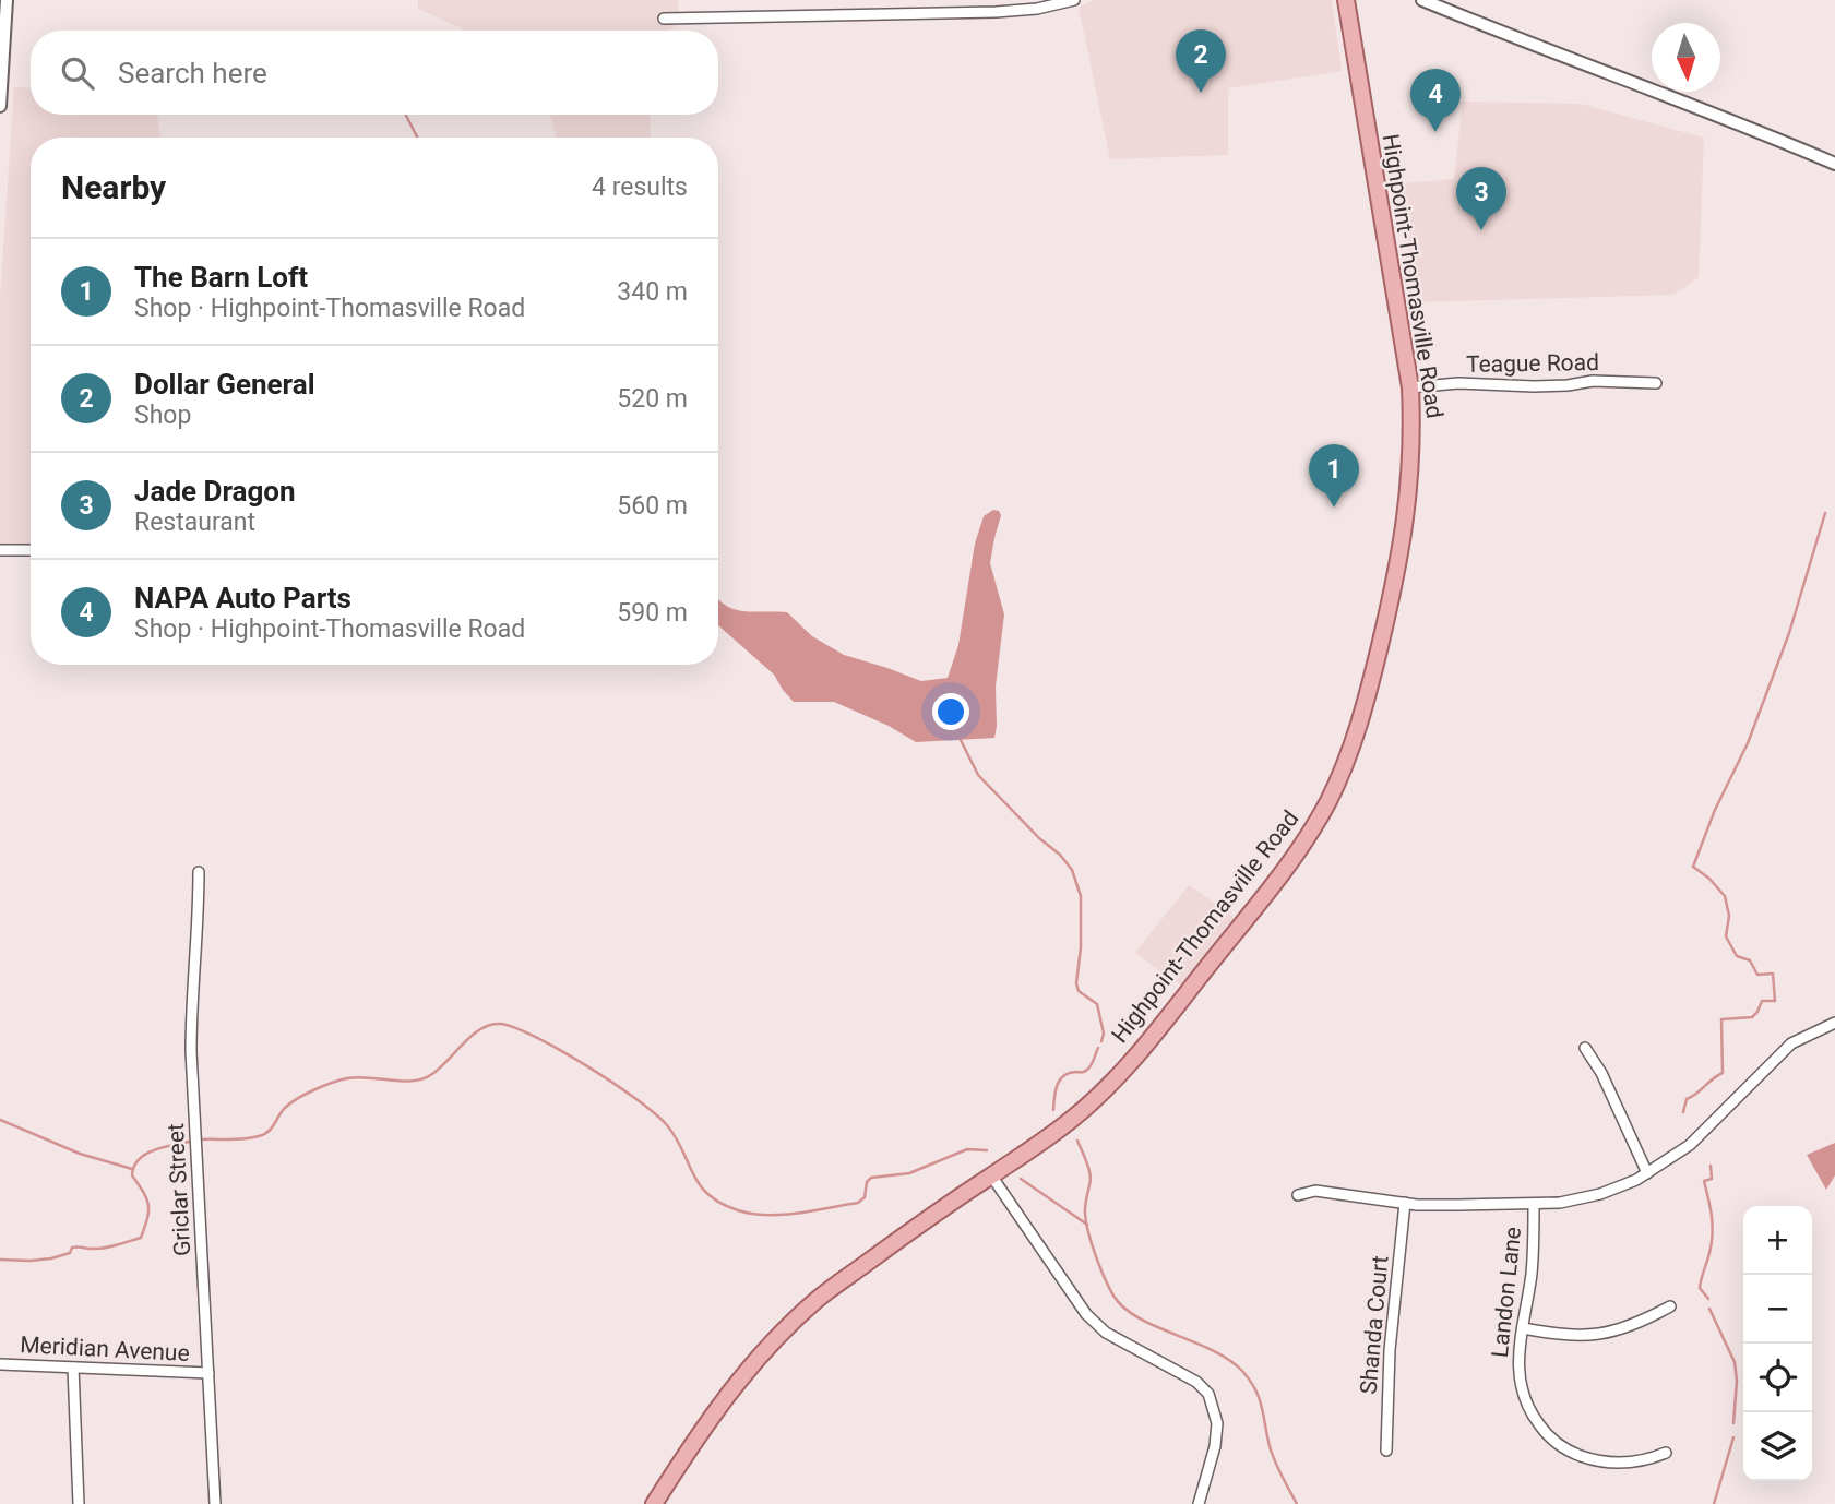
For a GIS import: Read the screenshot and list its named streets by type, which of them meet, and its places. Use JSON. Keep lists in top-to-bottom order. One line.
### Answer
{"streets":{"main road":["Highpoint-Thomasville Road"],"street":["Teague Road","Griclar Street","Landon Lane","Shanda Court","Meridian Avenue"]},"crossings":[["Highpoint-Thomasville Road","Teague Road"],["Griclar Street","Meridian Avenue"]],"north":"bottom","page":{"pins":["2","4","3","1"],"search":"Search here","heading":["Nearby","4 results"],"list":[{"mark":"1","name":"The Barn Loft","note":"Shop · Highpoint-Thomasville Road","value":"340 m"},{"mark":"2","name":"Dollar General","note":"Shop","value":"520 m"},{"mark":"3","name":"Jade Dragon","note":"Restaurant","value":"560 m"},{"mark":"4","name":"NAPA Auto Parts","note":"Shop · Highpoint-Thomasville Road","value":"590 m"}],"map_buttons":["+","−"]}}
